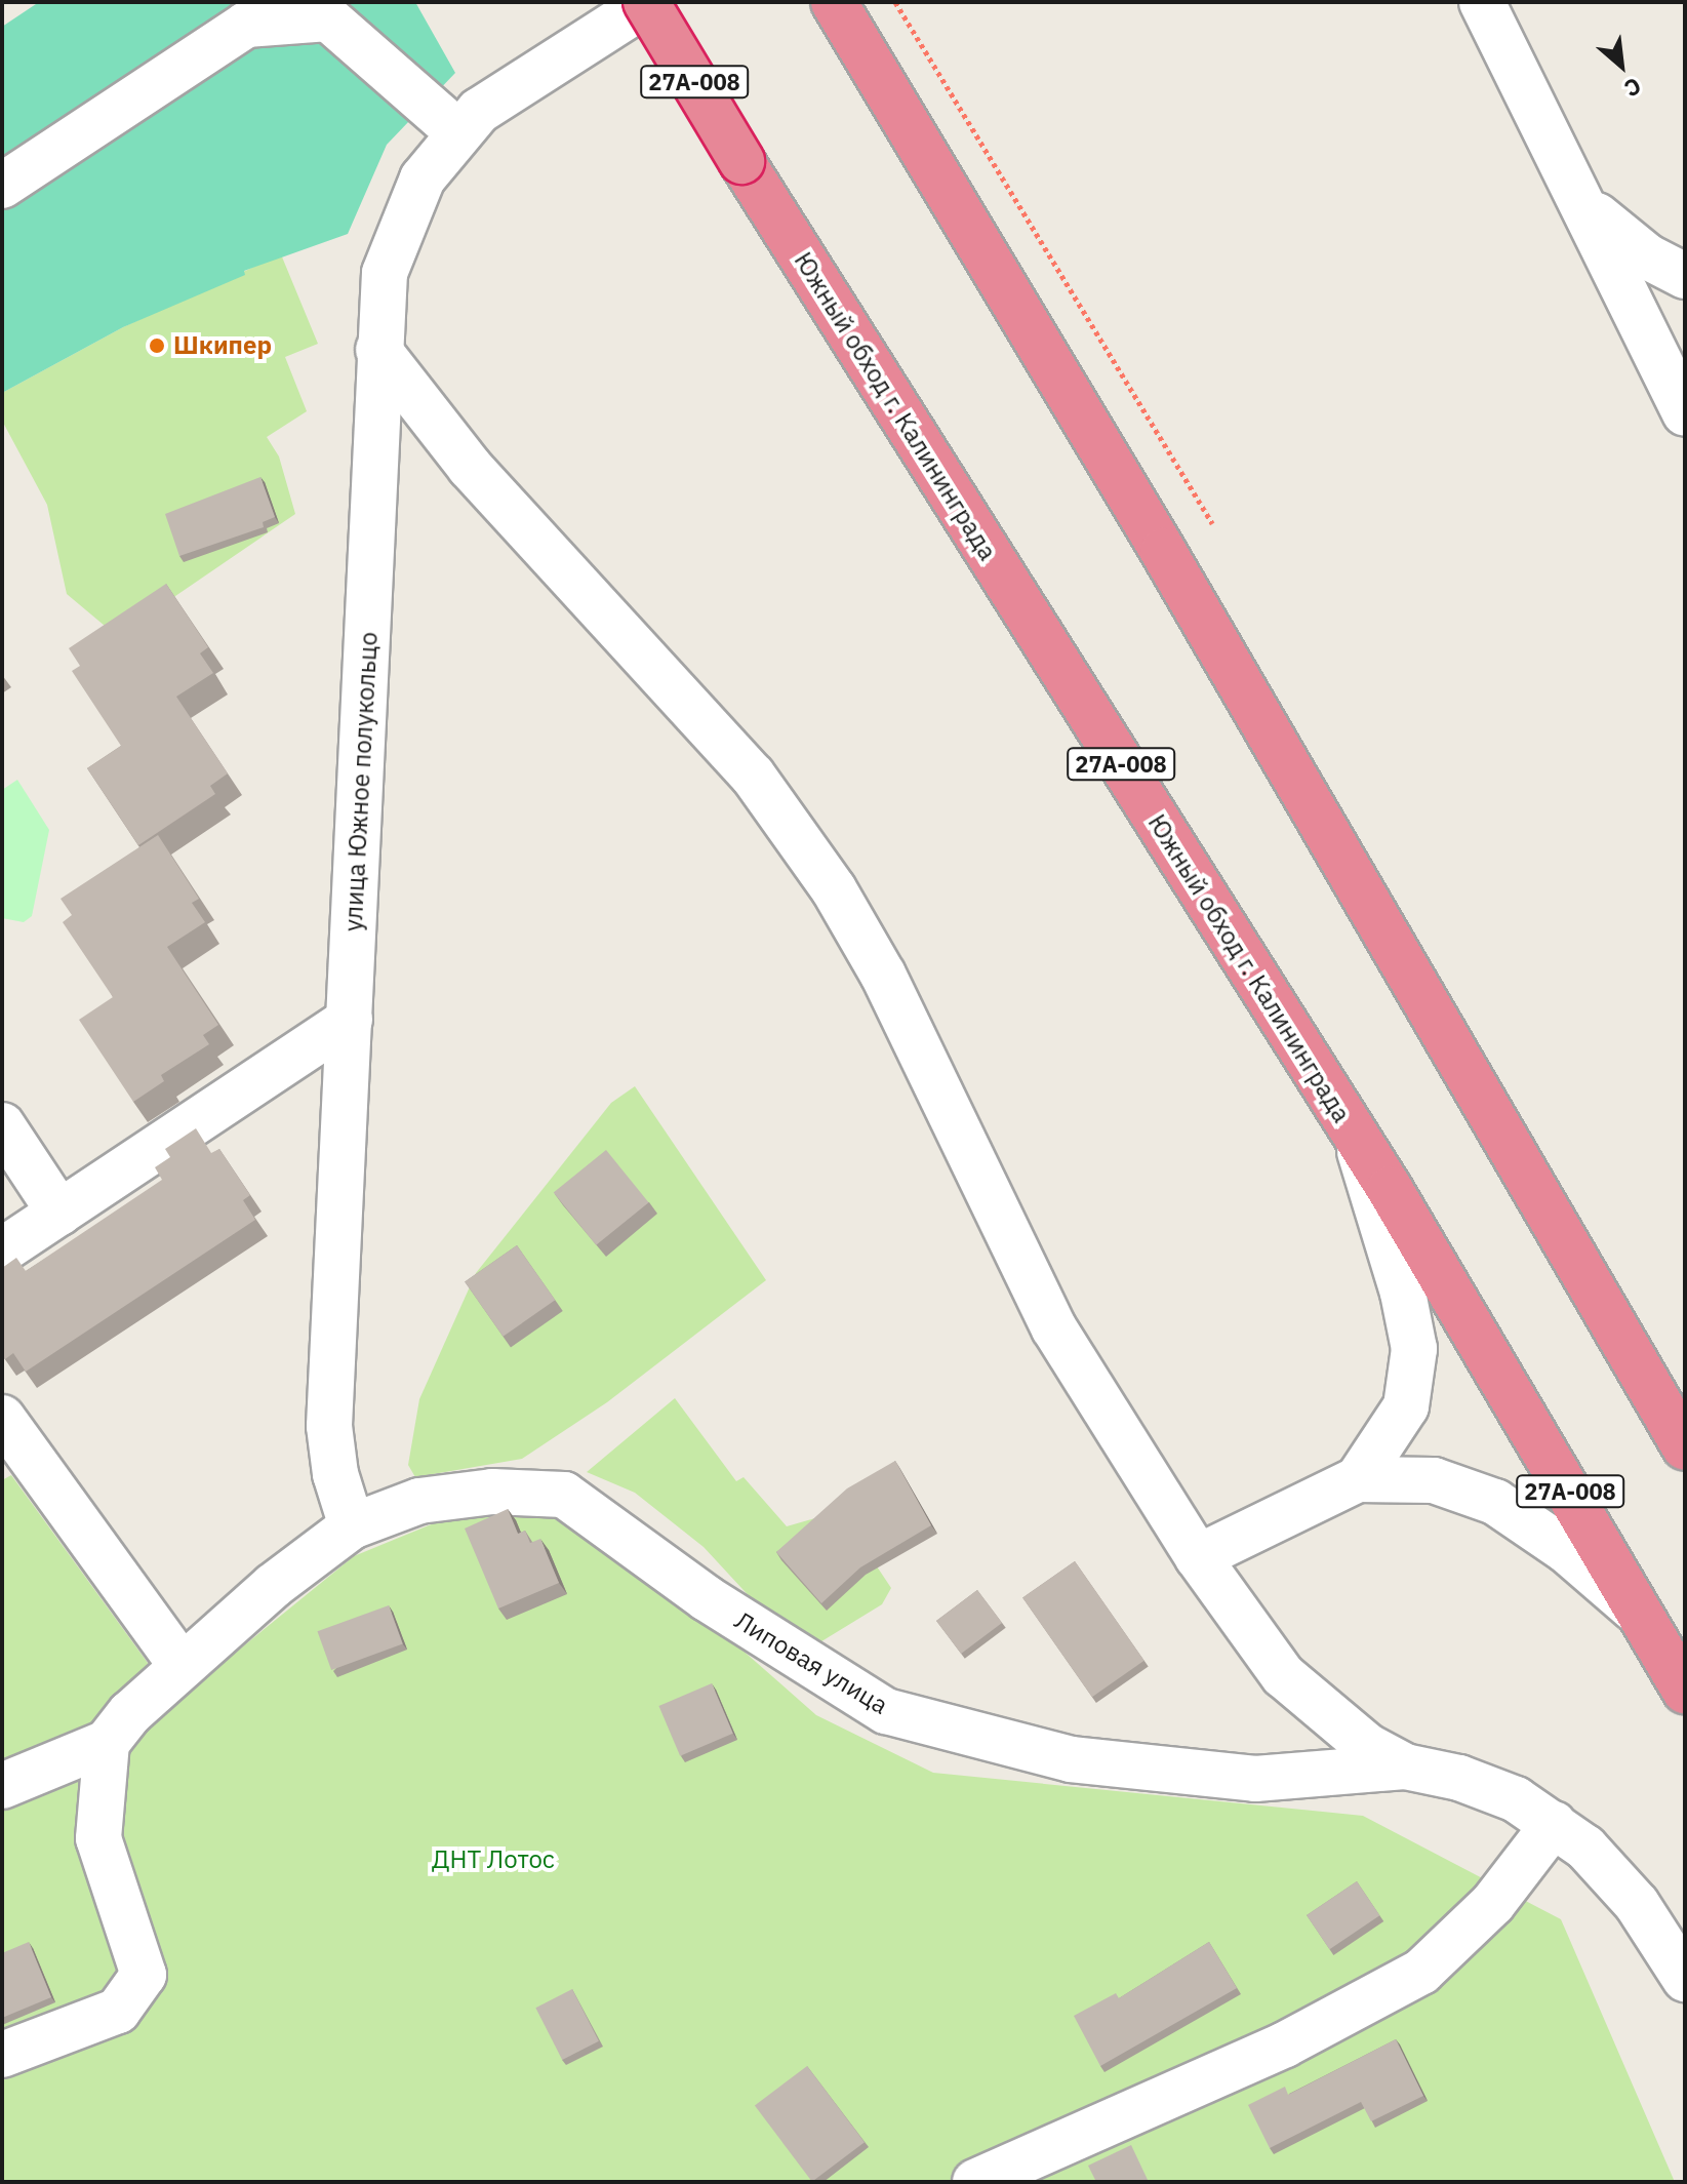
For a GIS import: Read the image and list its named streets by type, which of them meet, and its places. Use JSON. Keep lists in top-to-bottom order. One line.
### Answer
{"streets":{"highway":["27А-008","Южный обход г. Калининграда"],"street":["улица Южное полукольцо","Липовая улица"]},"crossings":[["Южный обход г. Калининграда","улица Южное полукольцо"],["улица Южное полукольцо","Липовая улица"]],"parks":["ДНТ Лотос"],"places":["Шкипер"],"north":"bottom right"}
